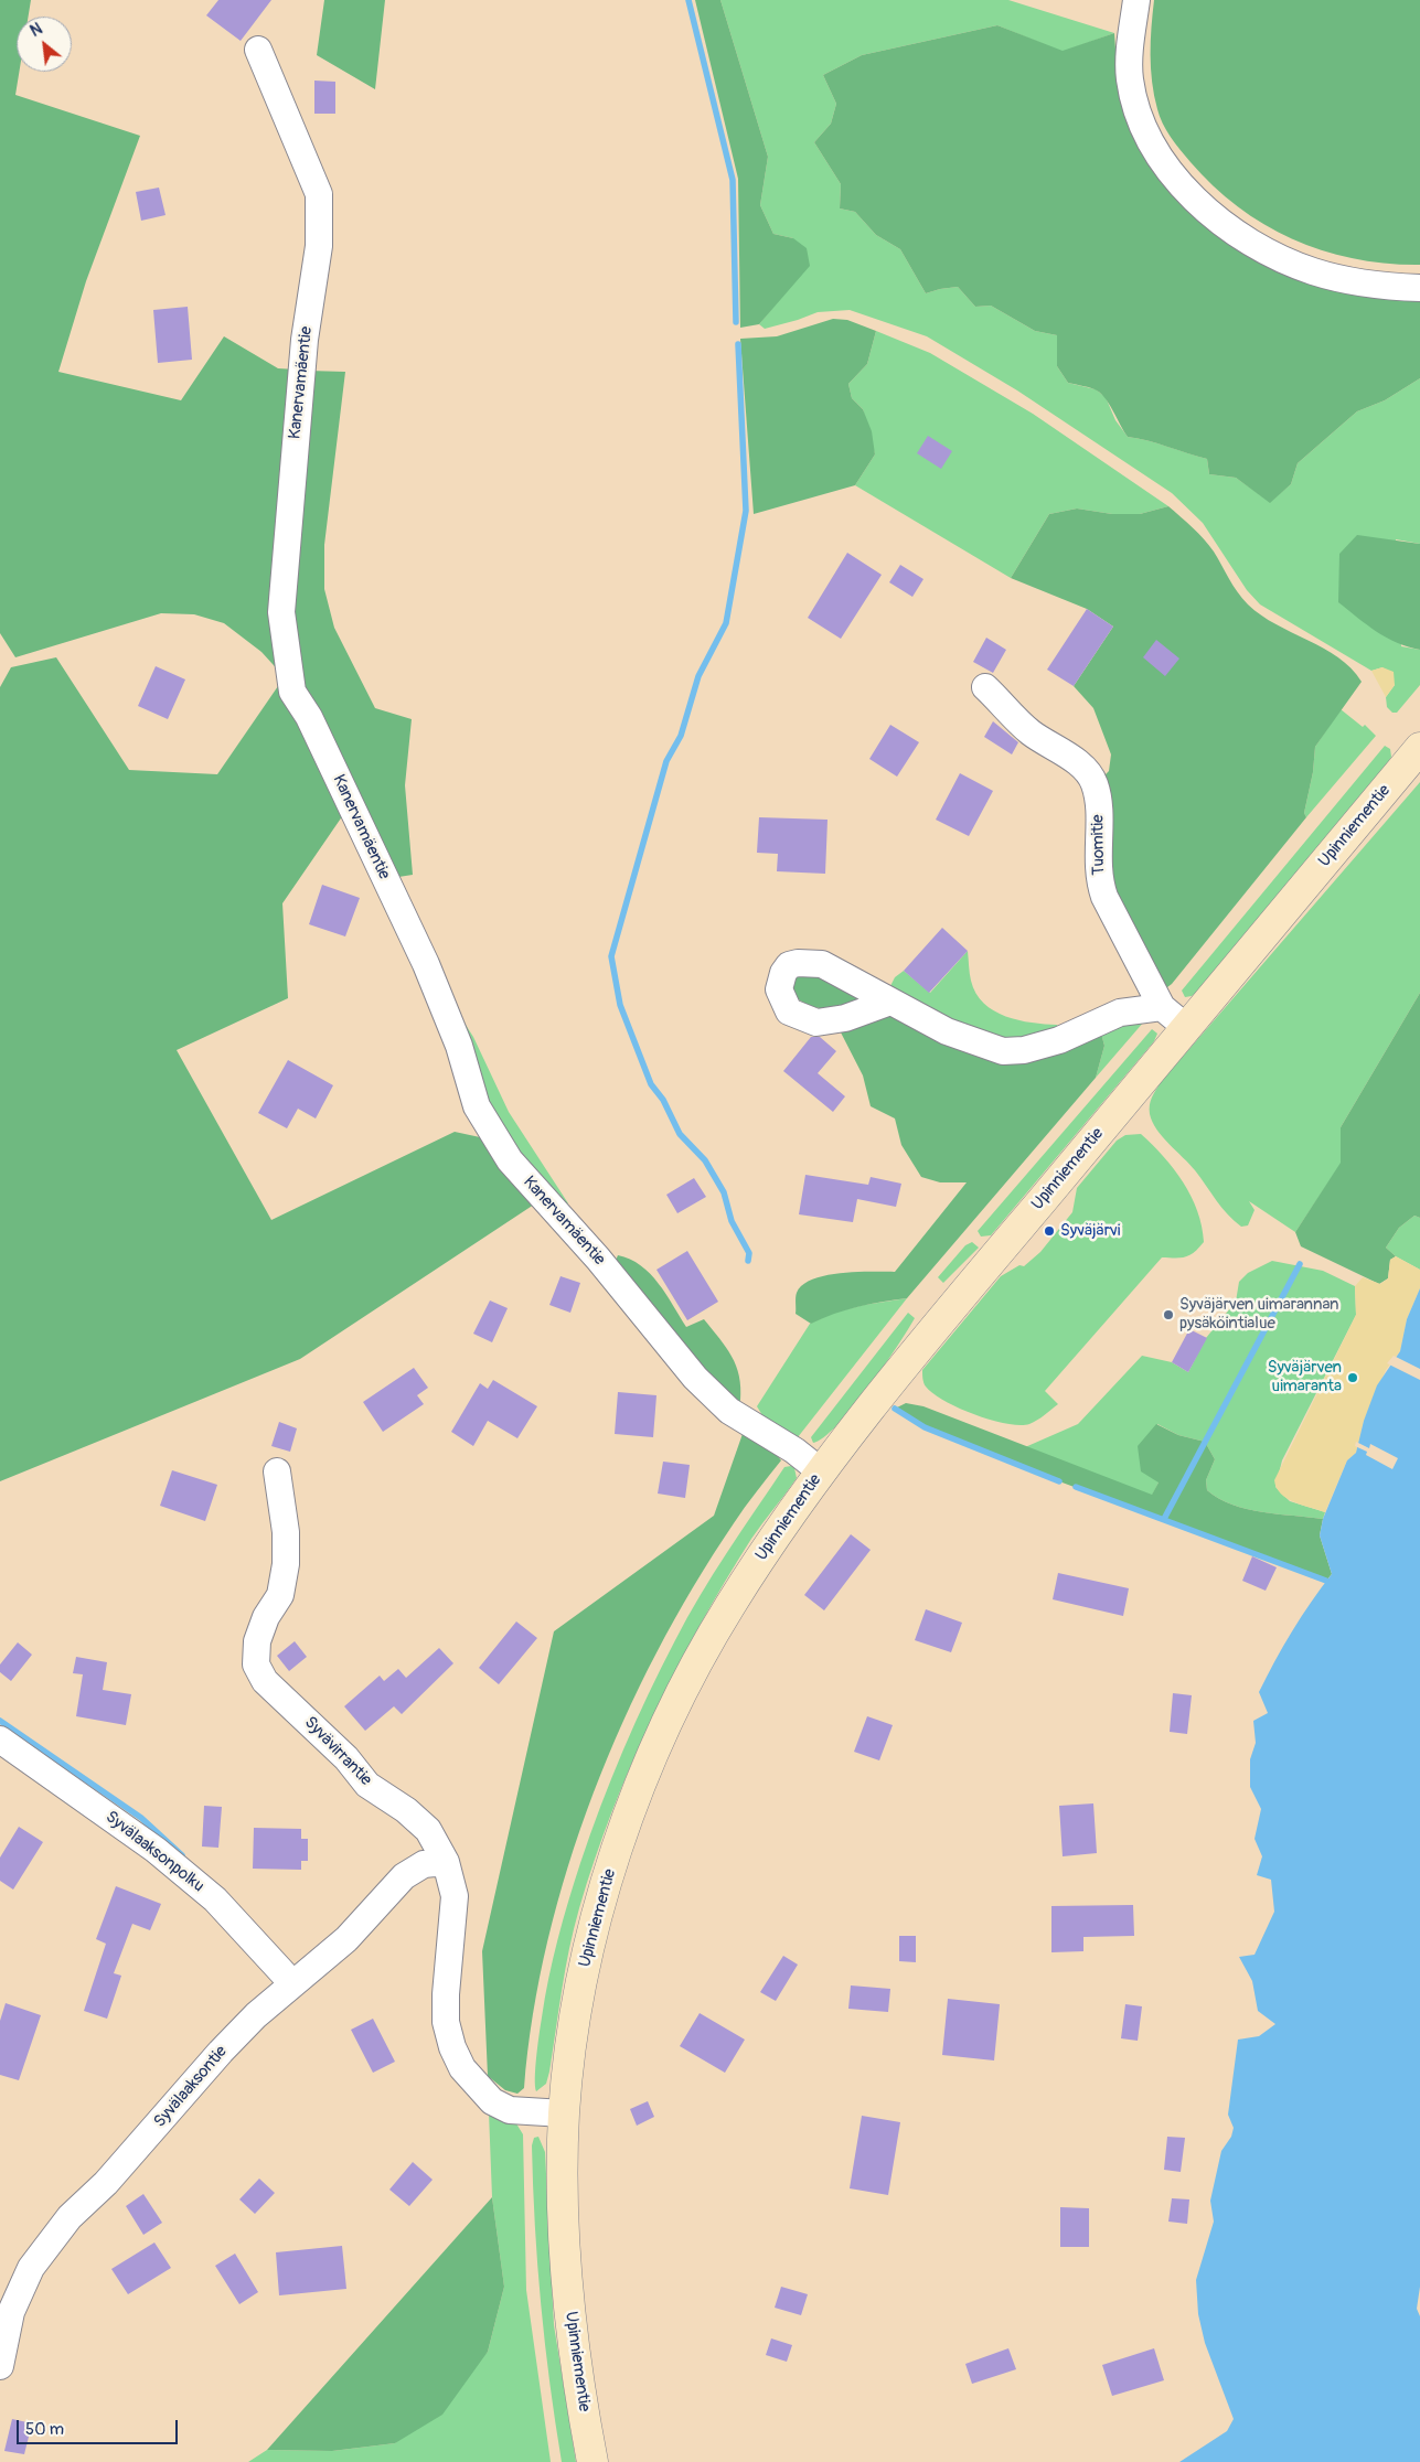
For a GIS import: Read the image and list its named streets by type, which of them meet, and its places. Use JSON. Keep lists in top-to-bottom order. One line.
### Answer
{"streets":{"main road":["Upinniementie"],"street":["Kanervamäentie","Tuomitie","Syvävirrantie","Syvälaaksonpolku","Syvälaaksontie"]},"crossings":[["Kanervamäentie","Upinniementie"],["Upinniementie","Tuomitie"],["Upinniementie","Syvävirrantie"],["Syvävirrantie","Syvälaaksontie"],["Syvälaaksonpolku","Syvälaaksontie"]],"places":["Syväjärvi","Syväjärven uimarannan pysäköintialue","Syväjärven uimaranta"],"scale_bar":"50 m","north":"top left"}
